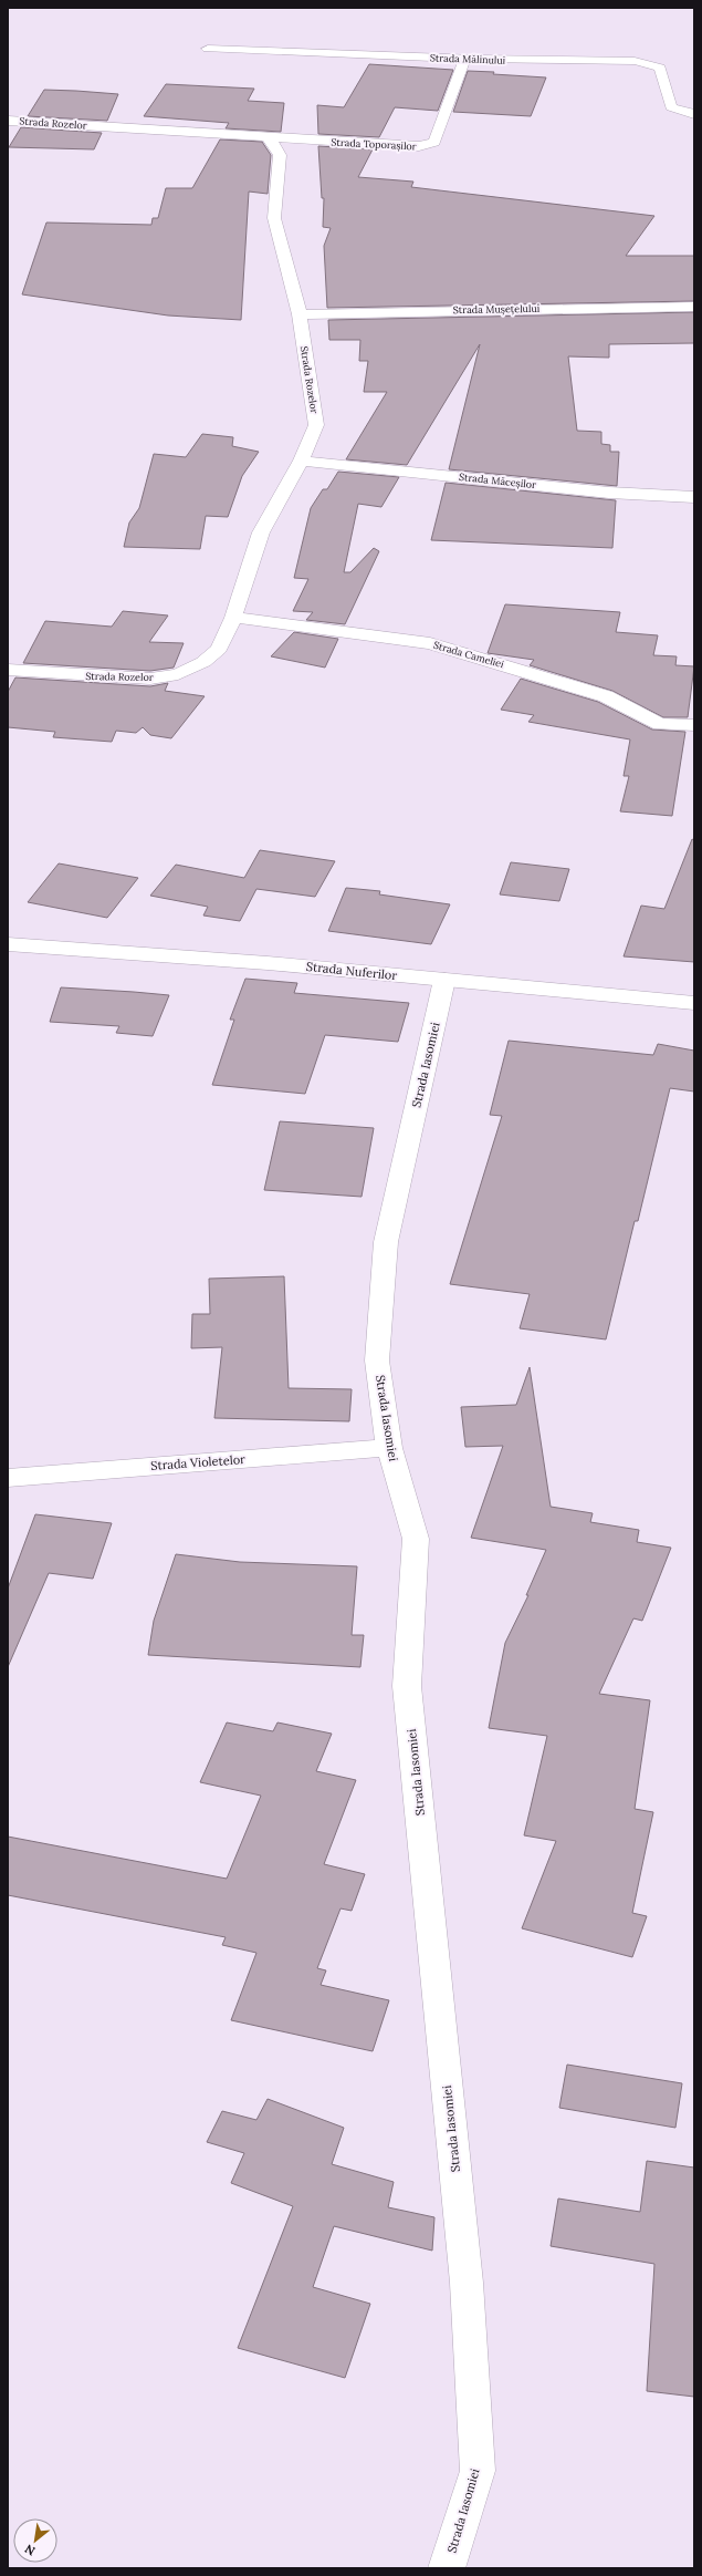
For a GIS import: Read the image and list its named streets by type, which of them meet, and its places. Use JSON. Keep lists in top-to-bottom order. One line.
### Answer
{"streets":{"street":["Strada Mălinului","Strada Rozelor","Strada Toporașilor","Strada Mușețelului","Strada Măceșilor","Strada Cameliei","Strada Nuferilor","Strada Iasomiei","Strada Violetelor"]},"crossings":[["Strada Mălinului","Strada Toporașilor"],["Strada Rozelor","Strada Toporașilor"],["Strada Rozelor","Strada Mușețelului"],["Strada Rozelor","Strada Măceșilor"],["Strada Rozelor","Strada Cameliei"],["Strada Nuferilor","Strada Iasomiei"],["Strada Iasomiei","Strada Violetelor"]],"north":"bottom left"}
